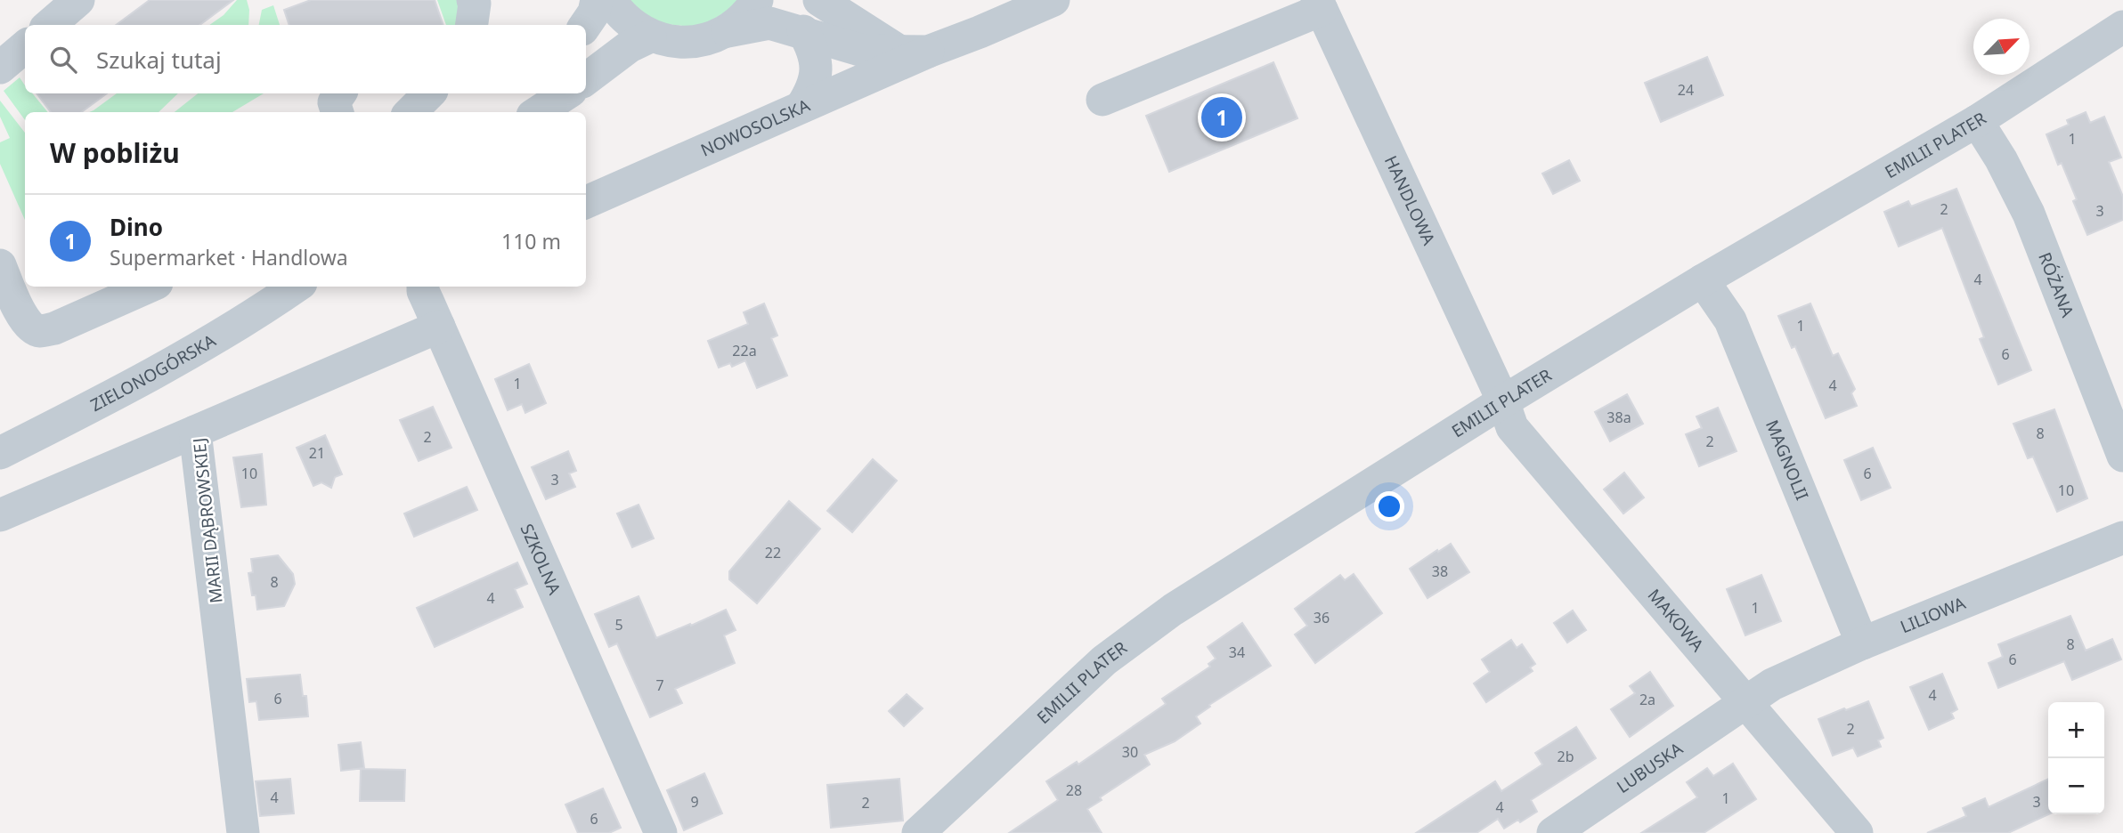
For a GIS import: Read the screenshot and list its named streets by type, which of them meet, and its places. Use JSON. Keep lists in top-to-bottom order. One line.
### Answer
{"streets":{"street":["NOWOSOLSKA","EMILII PLATER","HANDLOWA","RÓŻANA","ZIELONOGÓRSKA","MAGNOLII","MARII DĄBROWSKIEJ","SZKOLNA","LILIOWA","MAKOWA","LUBUSKA"]},"crossings":[["EMILII PLATER","HANDLOWA"],["EMILII PLATER","RÓŻANA"],["EMILII PLATER","MAGNOLII"],["EMILII PLATER","MAKOWA"],["HANDLOWA","MAKOWA"],["MAGNOLII","LILIOWA"],["MARII DĄBROWSKIEJ","SZKOLNA"],["LILIOWA","MAKOWA"],["LILIOWA","LUBUSKA"],["MAKOWA","LUBUSKA"]],"house_numbers":["24","1","2","3","4","1","22a","6","1","4","38a","8","2","2","21","10","6","3","10","22","38","8","4","1","36","5","8","34","6","7","4","6","2a","2","30","2b","28","4","1","9","3","2","4","6"],"north":"top right","page":{"search":"Szukaj tutaj","pins":"1","heading":"W pobliżu","list":[{"mark":"1","name":"Dino","note":"Supermarket · Handlowa","value":"110 m"}],"map_buttons":["+","−"]}}
